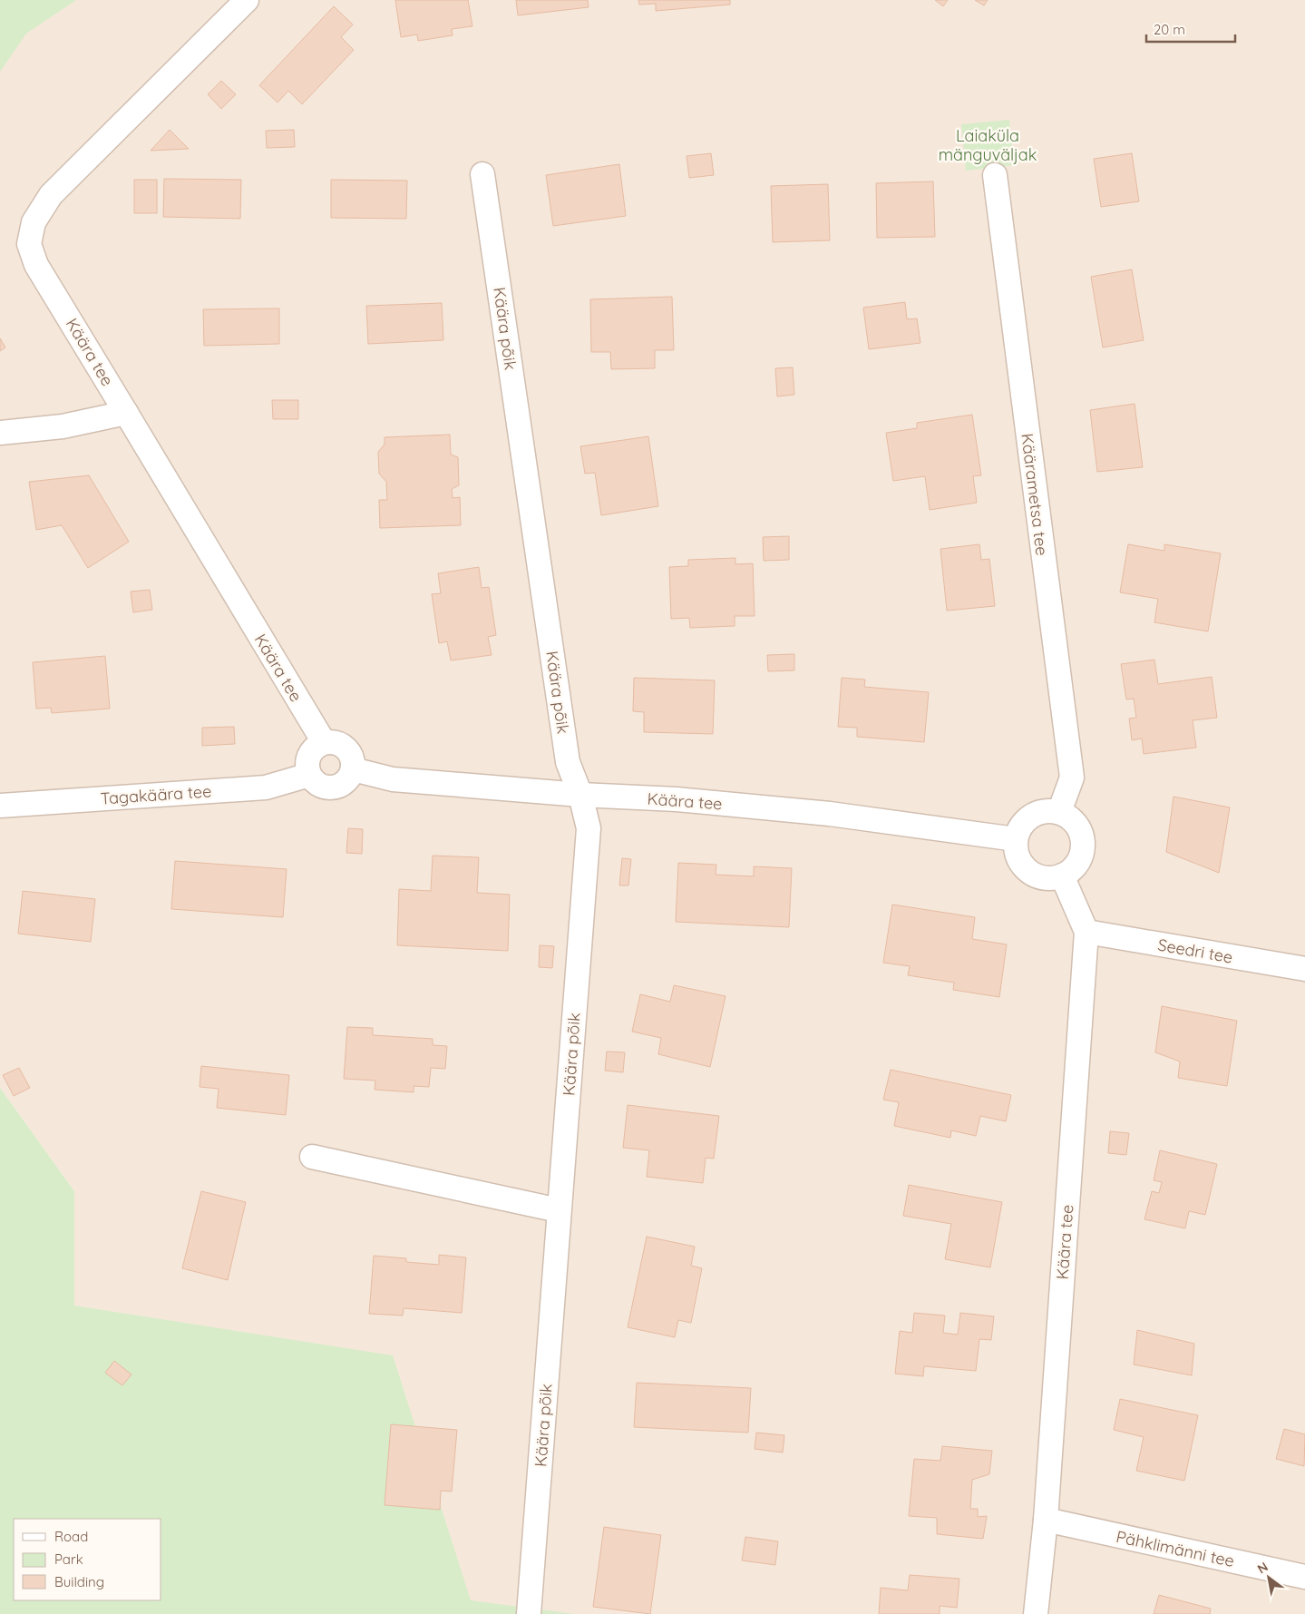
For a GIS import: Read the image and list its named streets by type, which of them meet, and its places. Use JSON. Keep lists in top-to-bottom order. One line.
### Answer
{"streets":{"street":["Käära põik","Käära tee","Käärametsa tee","Tagakäära tee","Seedri tee","Pähklimänni tee"]},"crossings":[["Käära põik","Käära tee"],["Käära tee","Käärametsa tee"],["Käära tee","Tagakäära tee"],["Käära tee","Seedri tee"],["Käära tee","Pähklimänni tee"]],"parks":["Laiaküla mänguväljak"],"legend":["Road","Park","Building"],"scale_bar":"20 m","north":"top left"}
